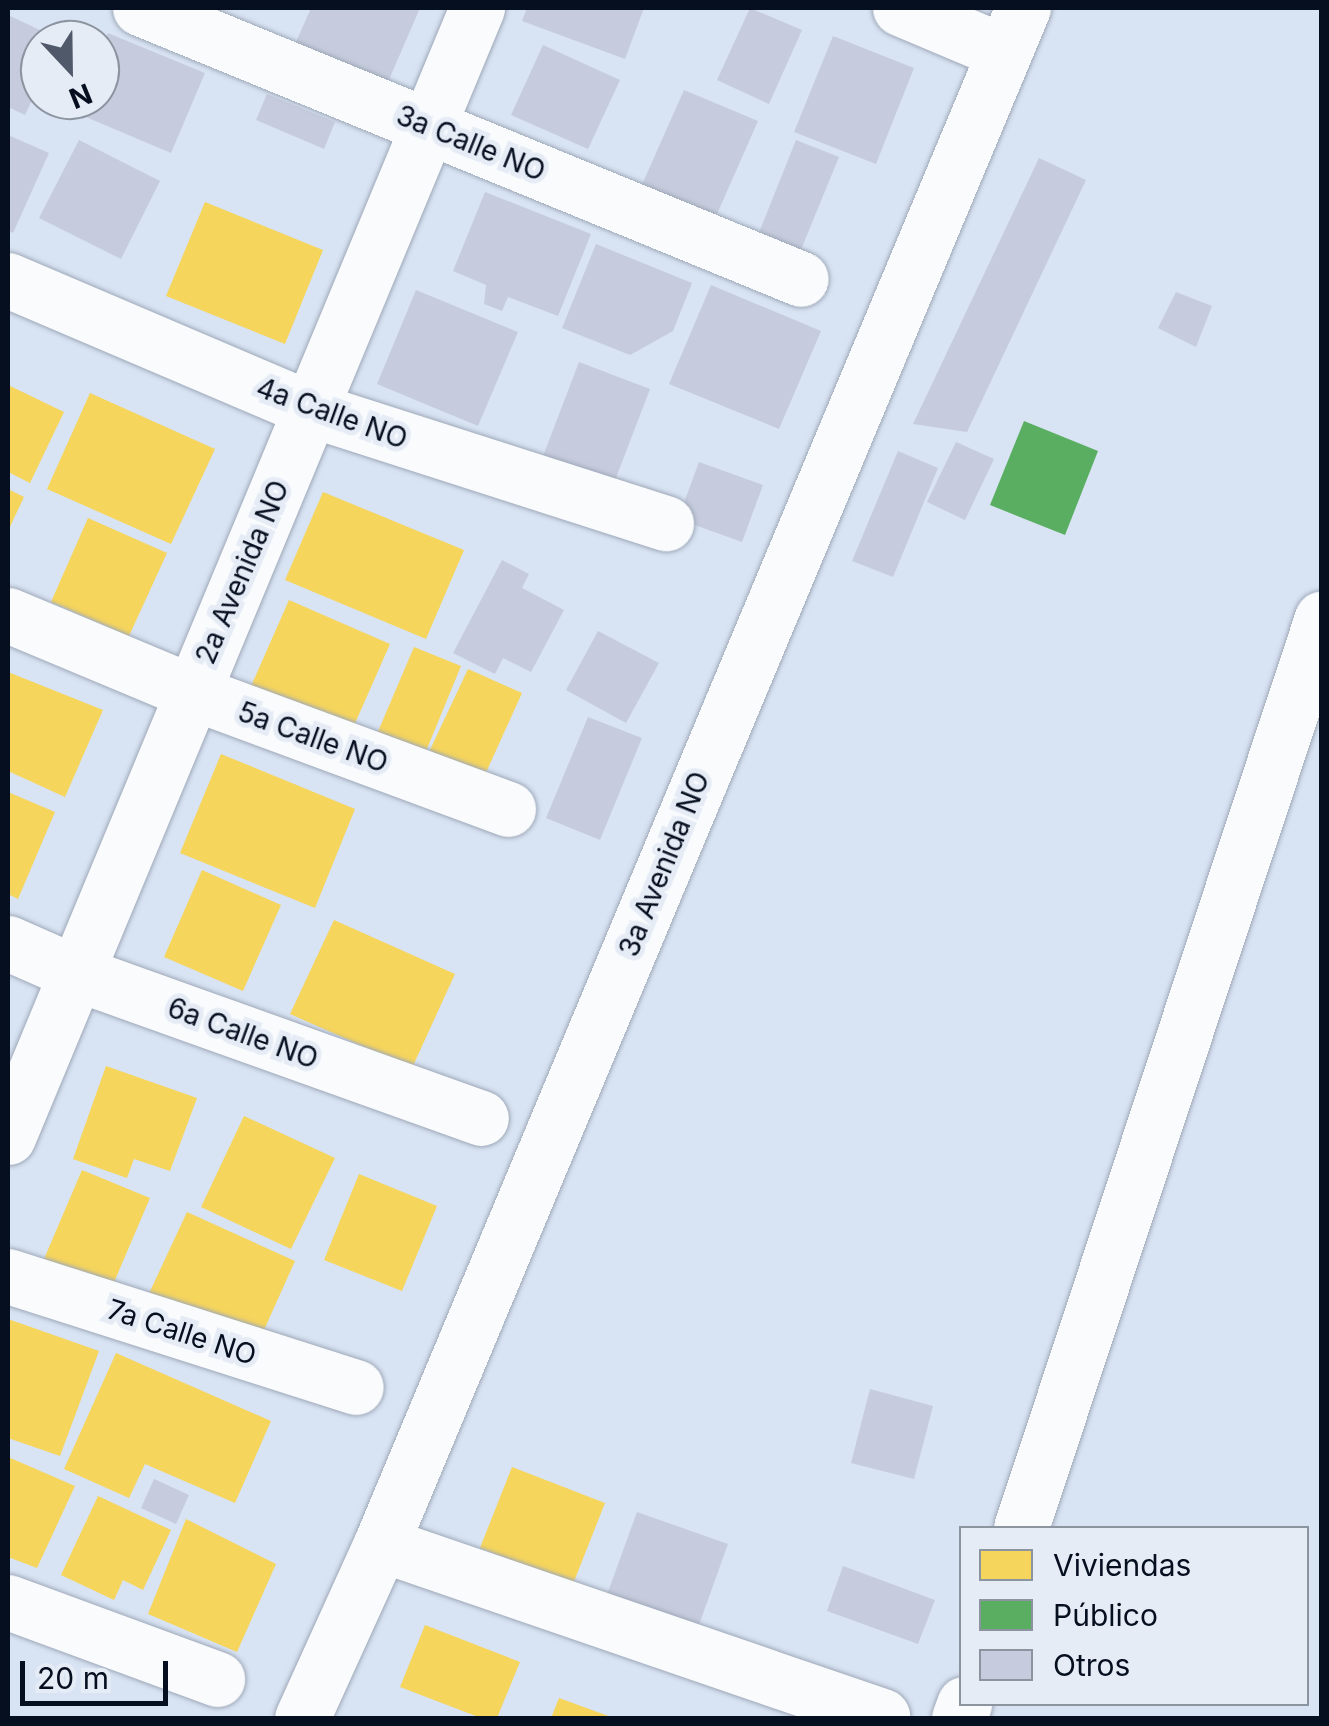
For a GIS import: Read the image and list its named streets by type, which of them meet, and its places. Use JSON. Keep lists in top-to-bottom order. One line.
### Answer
{"streets":{"street":["3a Calle NO","4a Calle NO","2a Avenida NO","5a Calle NO","3a Avenida NO","6a Calle NO","7a Calle NO"]},"crossings":[["3a Calle NO","2a Avenida NO"],["4a Calle NO","2a Avenida NO"],["2a Avenida NO","5a Calle NO"],["2a Avenida NO","6a Calle NO"]],"legend":["Viviendas","Público","Otros"],"scale_bar":"20 m","north":"bottom"}
